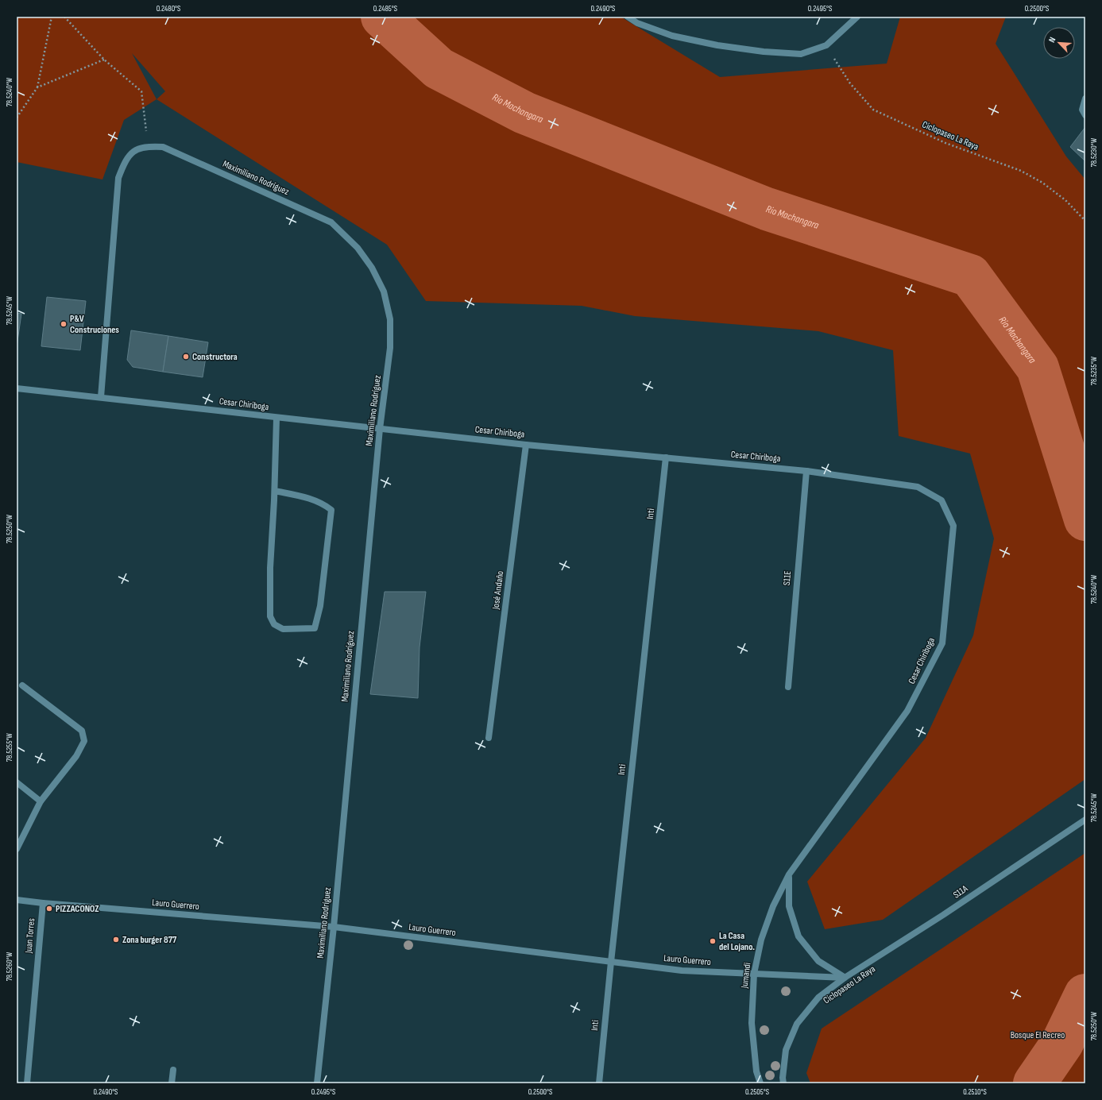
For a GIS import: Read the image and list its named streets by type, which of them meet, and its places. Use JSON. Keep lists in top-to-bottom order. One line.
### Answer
{"streets":{"street":["Maximiliano Rodríguez","Cesar Chiriboga","Inti","S11E","José Andaño","S11A","Lauro Guerrero","Juan Torres","Jumandi"],"path":["Ciclopaseo La Raya"]},"crossings":[["Maximiliano Rodríguez","Cesar Chiriboga"],["Maximiliano Rodríguez","Lauro Guerrero"],["Cesar Chiriboga","Inti"],["Cesar Chiriboga","S11E"],["Cesar Chiriboga","José Andaño"],["Cesar Chiriboga","Jumandi"],["Inti","Lauro Guerrero"],["S11A","Lauro Guerrero"],["Lauro Guerrero","Juan Torres"],["Lauro Guerrero","Jumandi"]],"water":["Rio Machangara"],"parks":["Bosque El Recreo"],"places":["P&V Construciones","Constructora","PIZZACONOZ","Zona burger 877","La Casa del Lojano."],"north":"top left","coordinates":["0.2480°S","0.2485°S","0.2490°S","0.2495°S","0.2500°S","78.5240°W","78.5230°W","78.5245°W","78.5235°W","78.5250°W","78.5255°W","78.5260°W","0.2505°S","0.2510°S"]}
